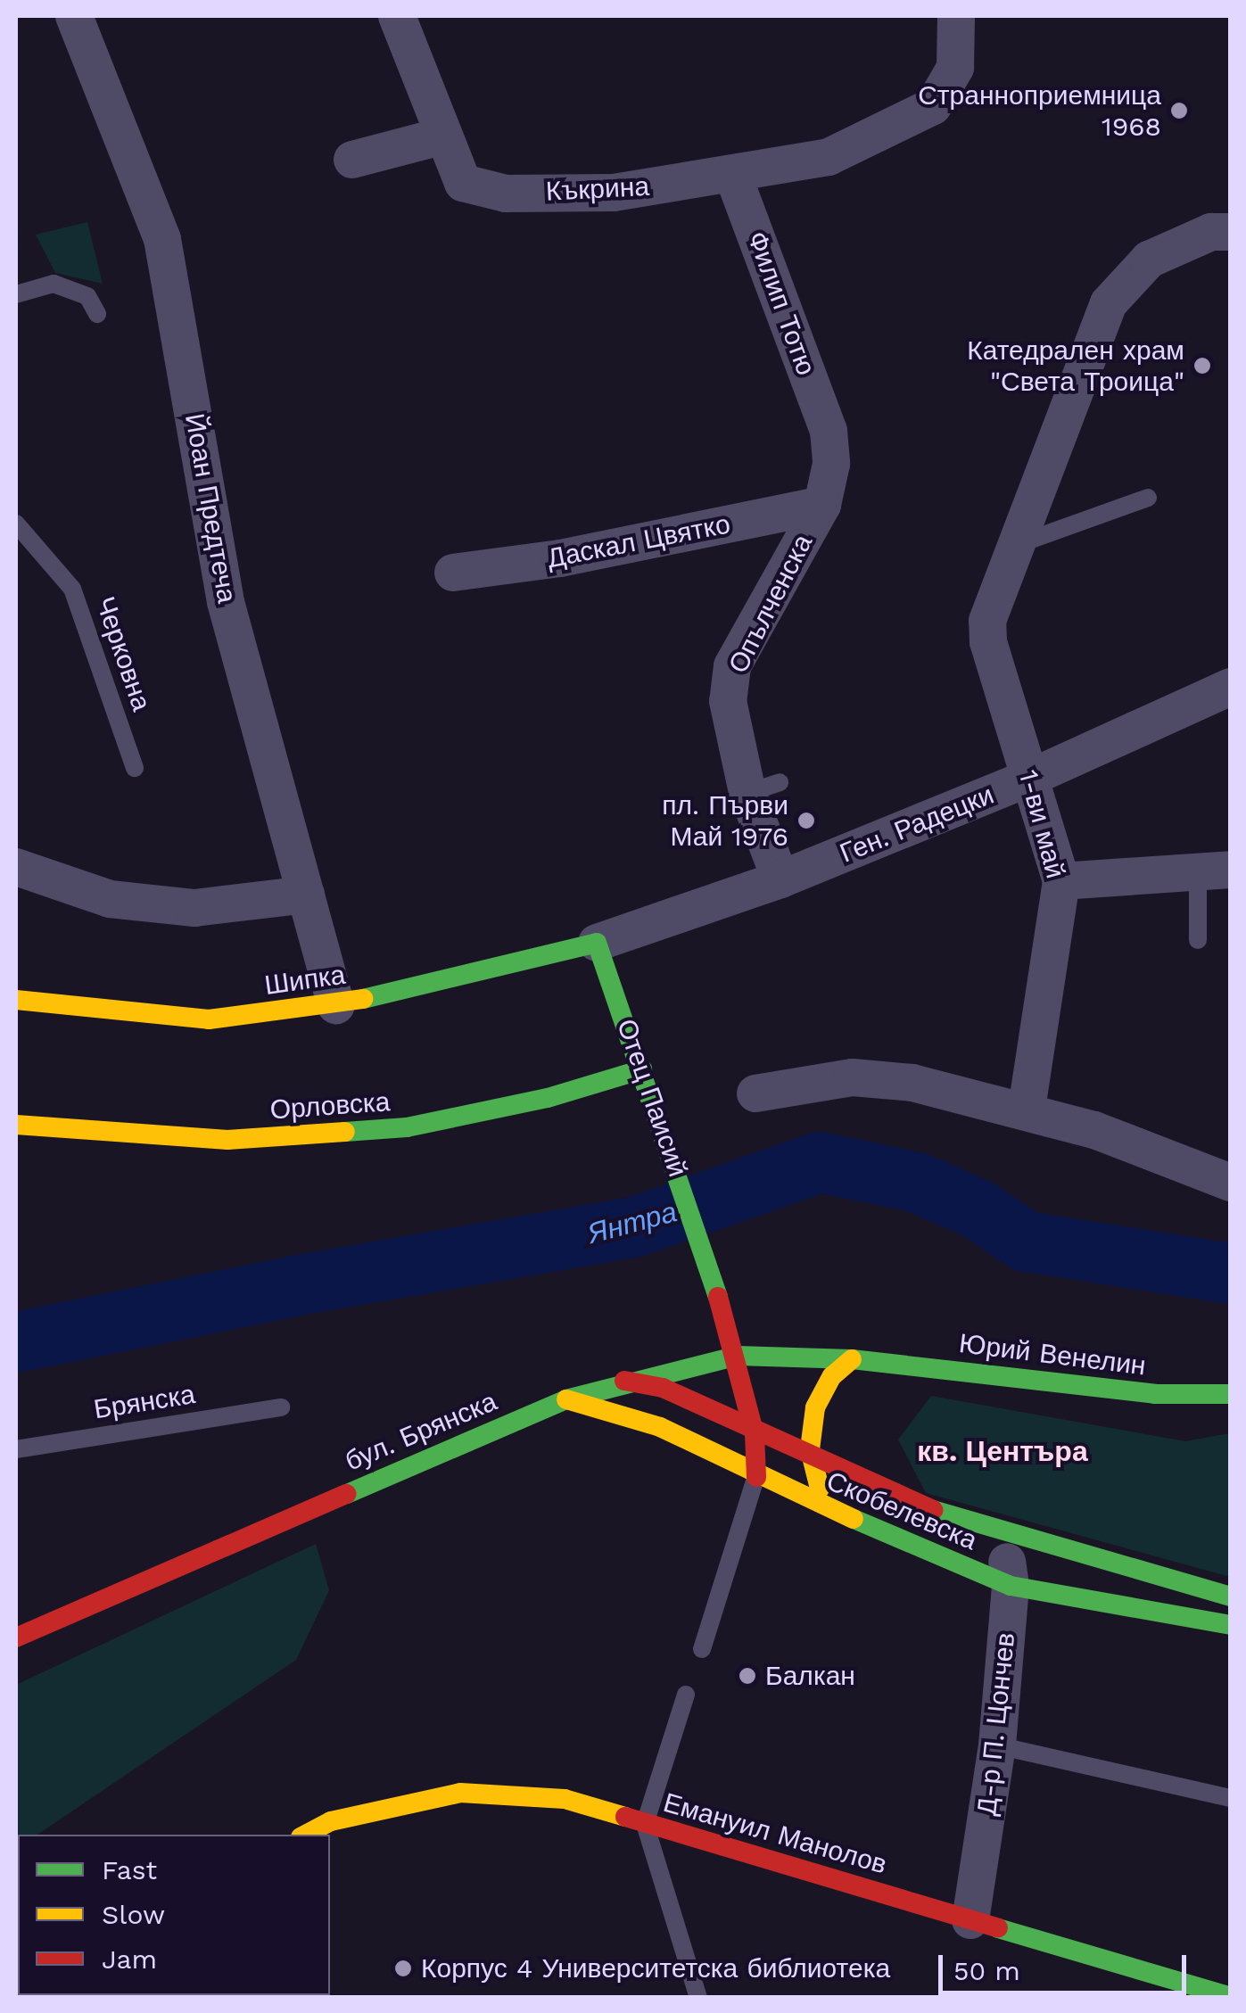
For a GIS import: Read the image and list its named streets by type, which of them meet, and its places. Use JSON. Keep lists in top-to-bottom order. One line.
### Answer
{"streets":{"main road":["Шипка","Отец Паисий","Орловска","Юрий Венелин","бул. Брянска","Скобелевска","Емануил Манолов"],"street":["Къкрина","Филип Тотю","Йоан Предтеча","Даскал Цвятко","Опълченска","Ген. Радецки","1-ви май","Д-р П. Цончев"],"lane":["Черковна","Брянска"]},"crossings":[["Къкрина","Филип Тотю"],["Филип Тотю","Опълченска"],["Йоан Предтеча","Шипка"],["Даскал Цвятко","Опълченска"],["Опълченска","Ген. Радецки"],["Ген. Радецки","1-ви май"],["Ген. Радецки","Шипка"],["Ген. Радецки","Отец Паисий"],["Шипка","Отец Паисий"],["Отец Паисий","Орловска"],["Отец Паисий","бул. Брянска"],["Отец Паисий","Скобелевска"],["Юрий Венелин","бул. Брянска"],["бул. Брянска","Скобелевска"],["Скобелевска","Д-р П. Цончев"],["Д-р П. Цончев","Емануил Манолов"]],"districts":["кв. Центъра"],"water":["Янтра"],"places":["Странноприемница 1968","Катедрален храм \"Света Троица\"","пл. Първи Май 1976","Балкан","Корпус 4 Университетска библиотека"],"legend":["Fast","Slow","Jam"],"scale_bar":"50 m"}
